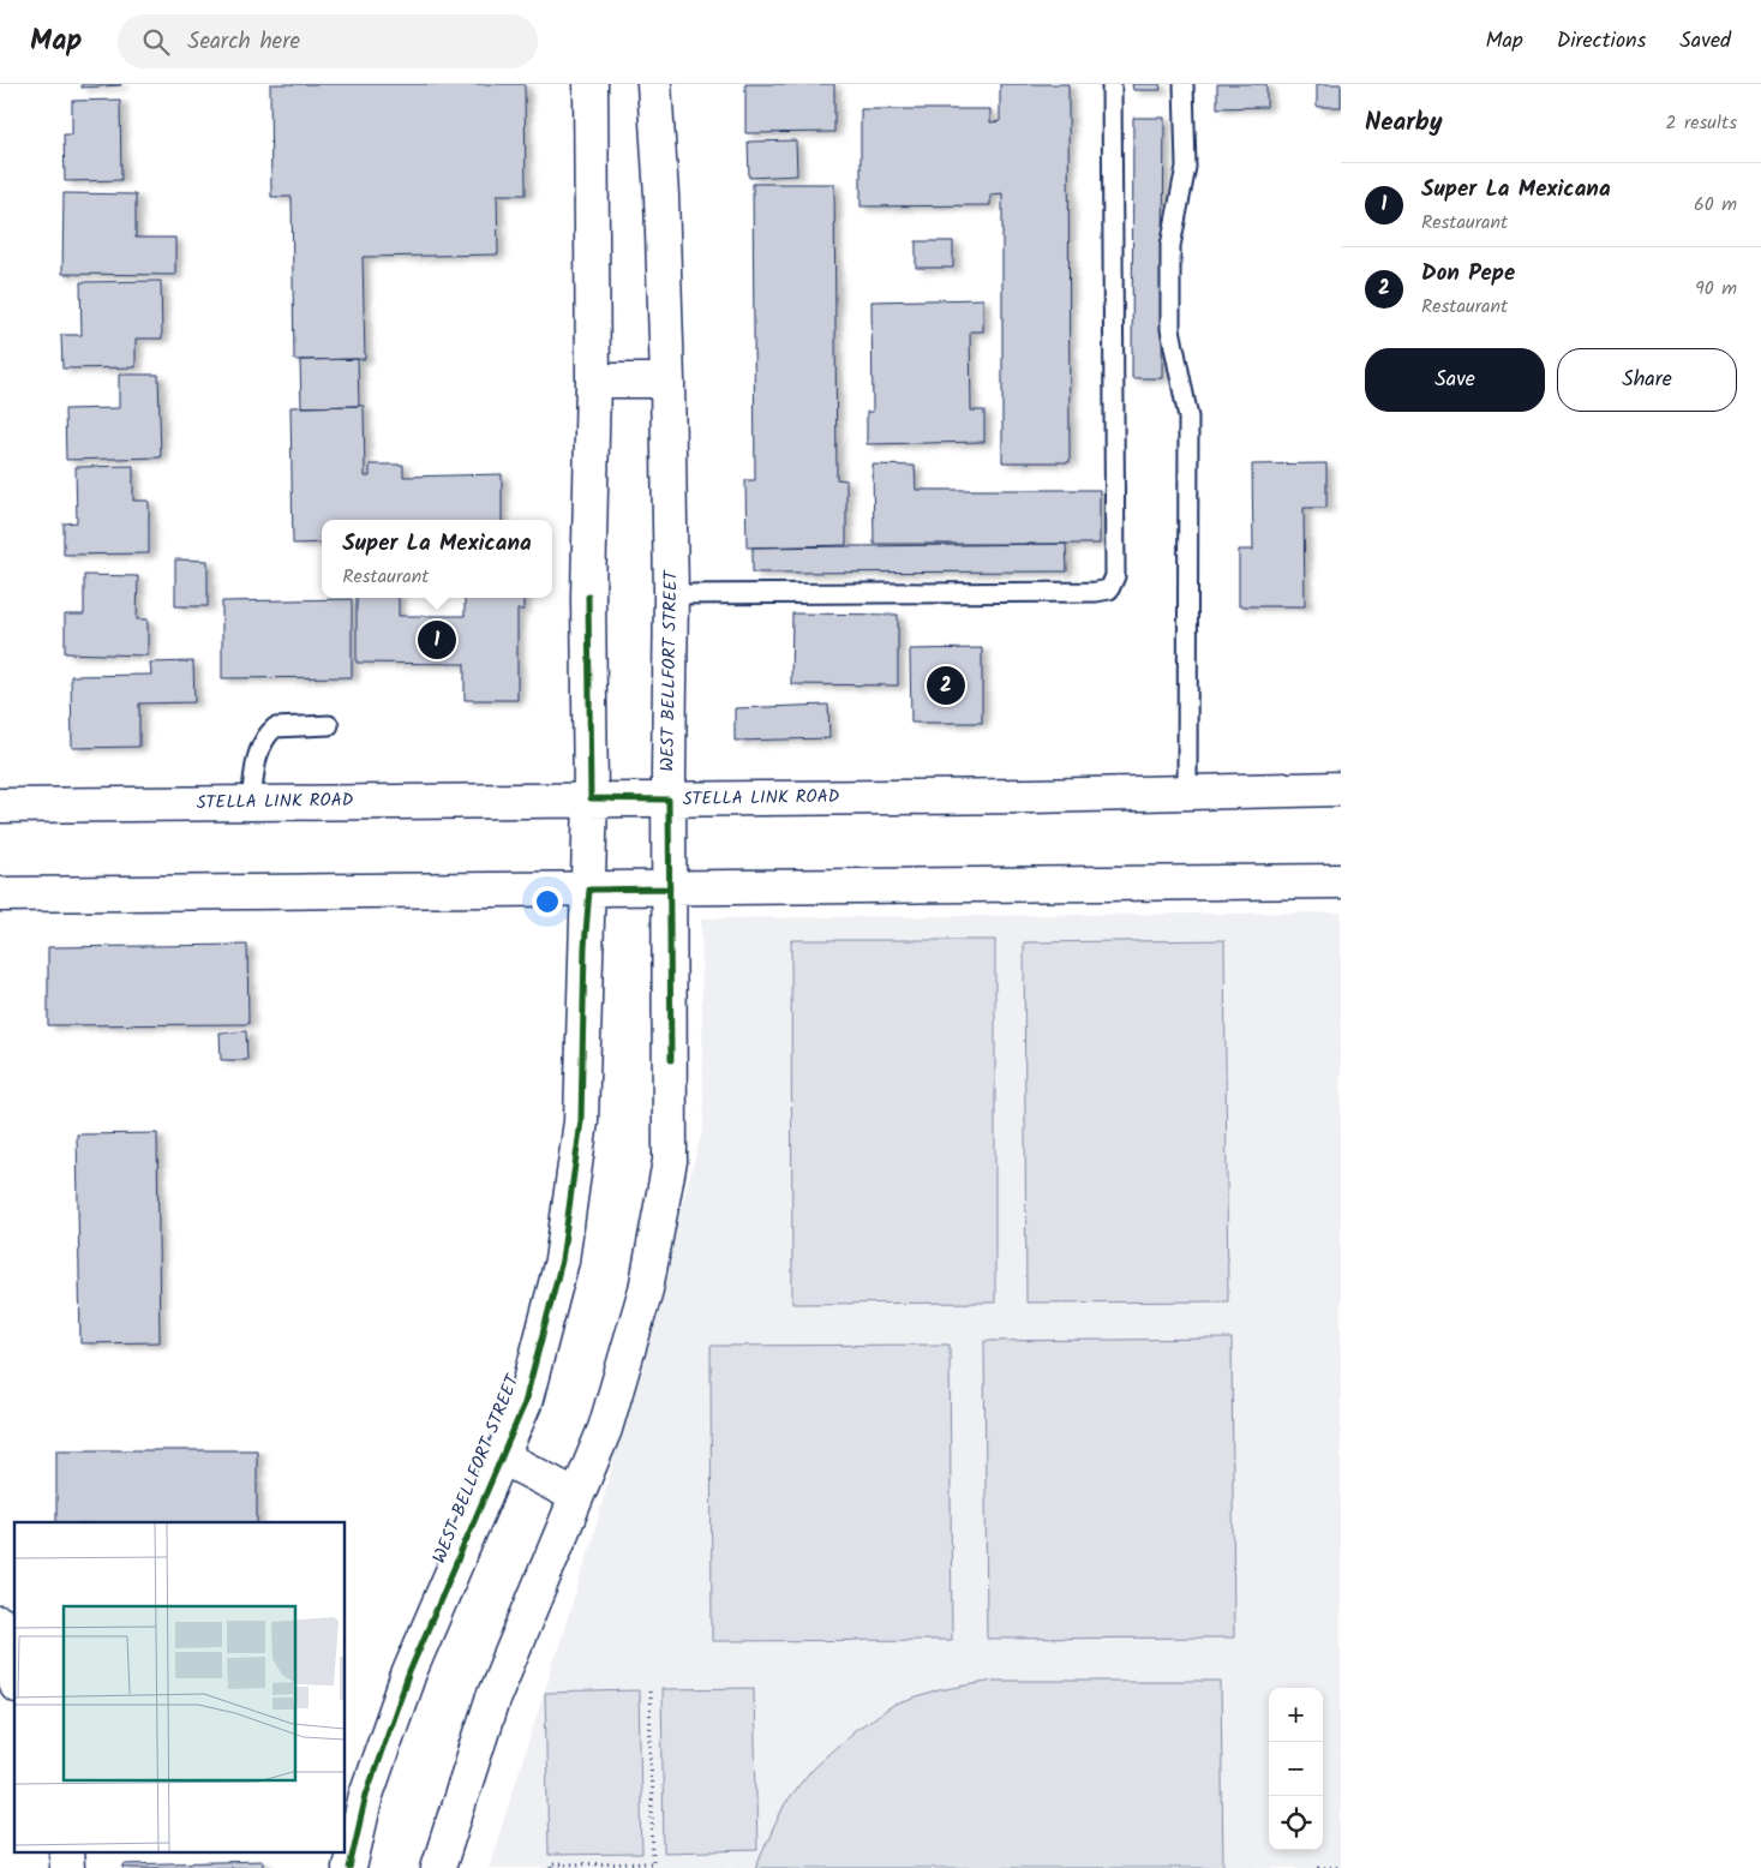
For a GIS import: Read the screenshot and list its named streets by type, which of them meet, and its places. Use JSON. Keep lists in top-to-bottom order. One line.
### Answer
{"streets":{"main road":["WEST BELLFORT STREET","STELLA LINK ROAD"]},"crossings":[["WEST BELLFORT STREET","STELLA LINK ROAD"]],"page":{"header":"Map","search":"Search here","nav":["Map","Directions","Saved"],"heading":["Nearby","2 results"],"list":[{"mark":"1","name":"Super La Mexicana","note":"Restaurant","value":"60 m"},{"mark":"2","name":"Don Pepe","note":"Restaurant","value":"90 m"}],"buttons":["Save","Share"],"popup":["Super La Mexicana","Restaurant"],"pins":["1","2"],"map_buttons":["+","−"]}}
